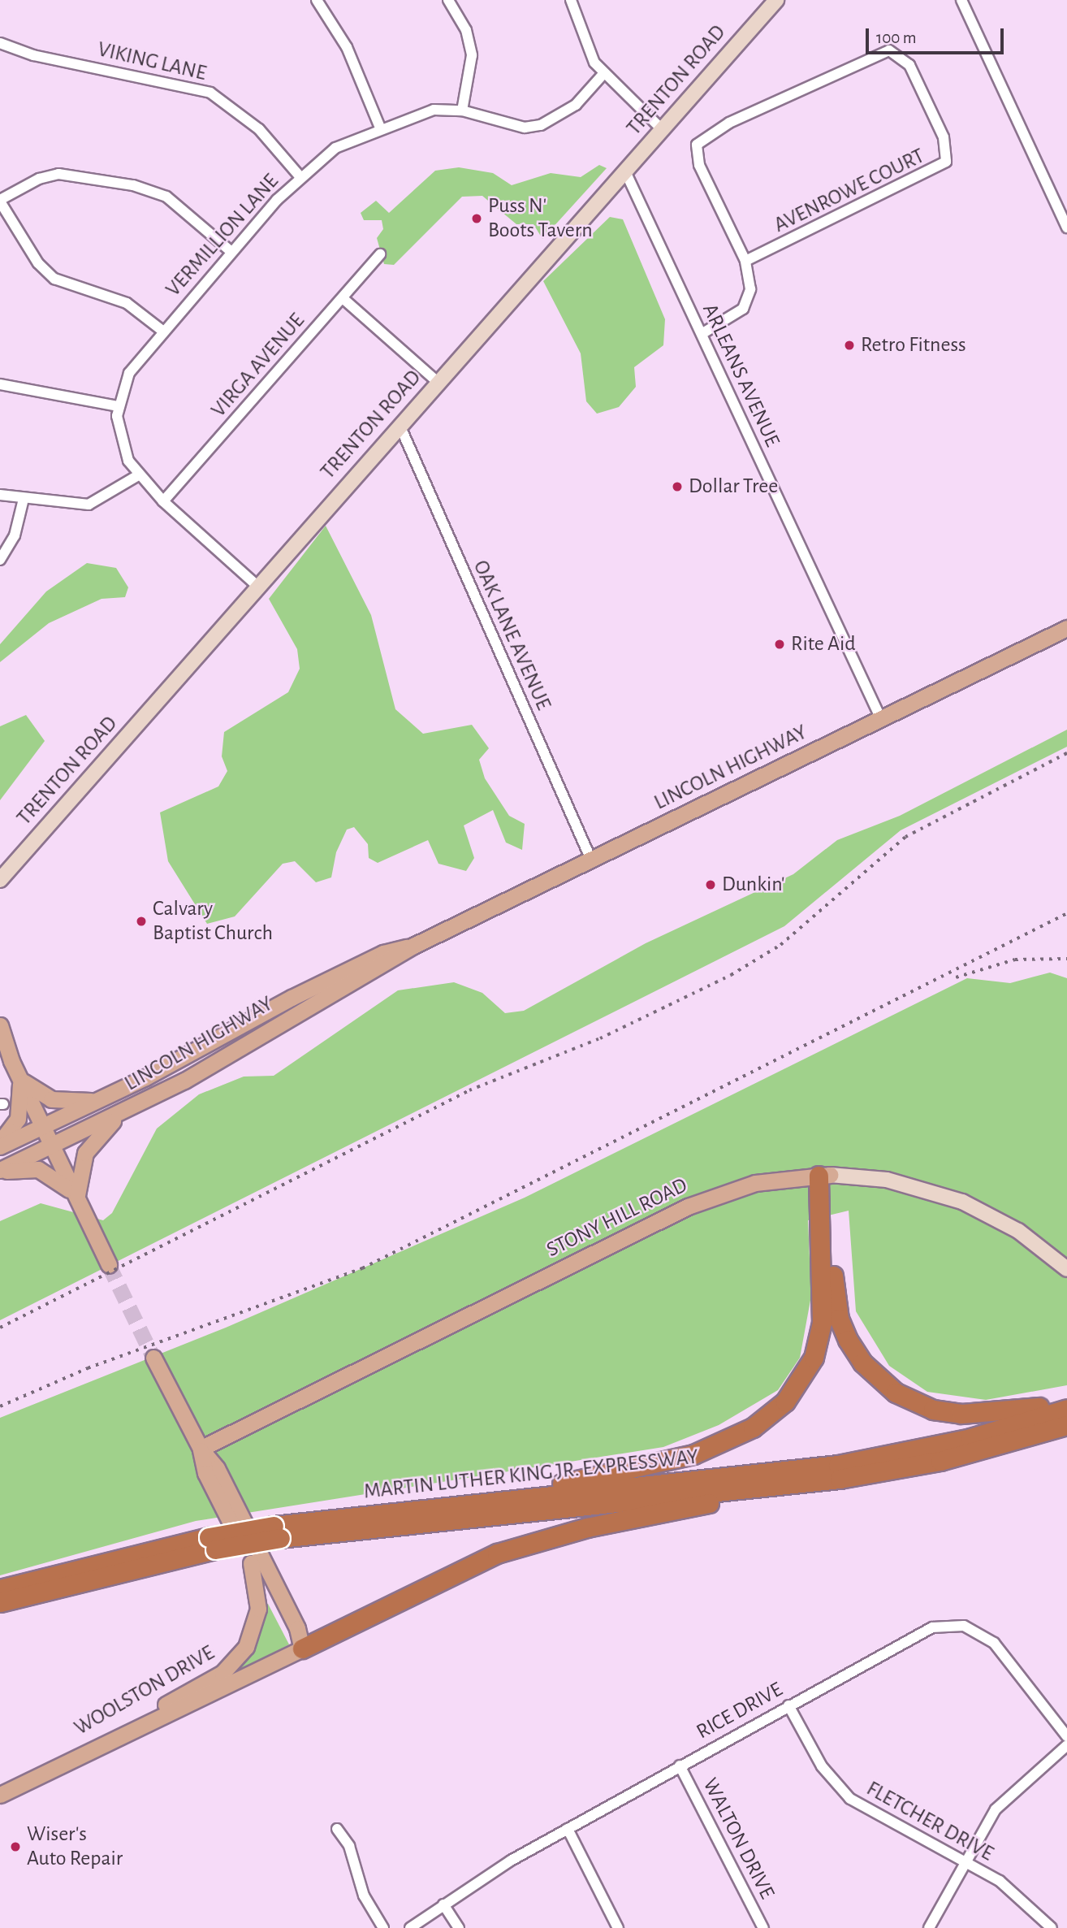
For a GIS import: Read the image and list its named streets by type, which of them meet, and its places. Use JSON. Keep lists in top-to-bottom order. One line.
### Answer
{"streets":{"highway":["MARTIN LUTHER KING JR. EXPRESSWAY"],"main road":["TRENTON ROAD","LINCOLN HIGHWAY","STONY HILL ROAD","WOOLSTON DRIVE"],"street":["VIKING LANE","AVENROWE COURT","VERMILLION LANE","VIRGA AVENUE","ARLEANS AVENUE","OAK LANE AVENUE","RICE DRIVE","FLETCHER DRIVE","WALTON DRIVE"]},"crossings":[["VIKING LANE","VERMILLION LANE"],["TRENTON ROAD","VERMILLION LANE"],["TRENTON ROAD","ARLEANS AVENUE"],["TRENTON ROAD","OAK LANE AVENUE"],["VERMILLION LANE","VIRGA AVENUE"],["ARLEANS AVENUE","LINCOLN HIGHWAY"],["OAK LANE AVENUE","LINCOLN HIGHWAY"],["STONY HILL ROAD","WOOLSTON DRIVE"],["RICE DRIVE","FLETCHER DRIVE"],["RICE DRIVE","WALTON DRIVE"]],"places":["Puss N' Boots Tavern","Retro Fitness","Dollar Tree","Rite Aid","Dunkin'","Calvary Baptist Church","Wiser's Auto Repair"],"scale_bar":"100 m"}
